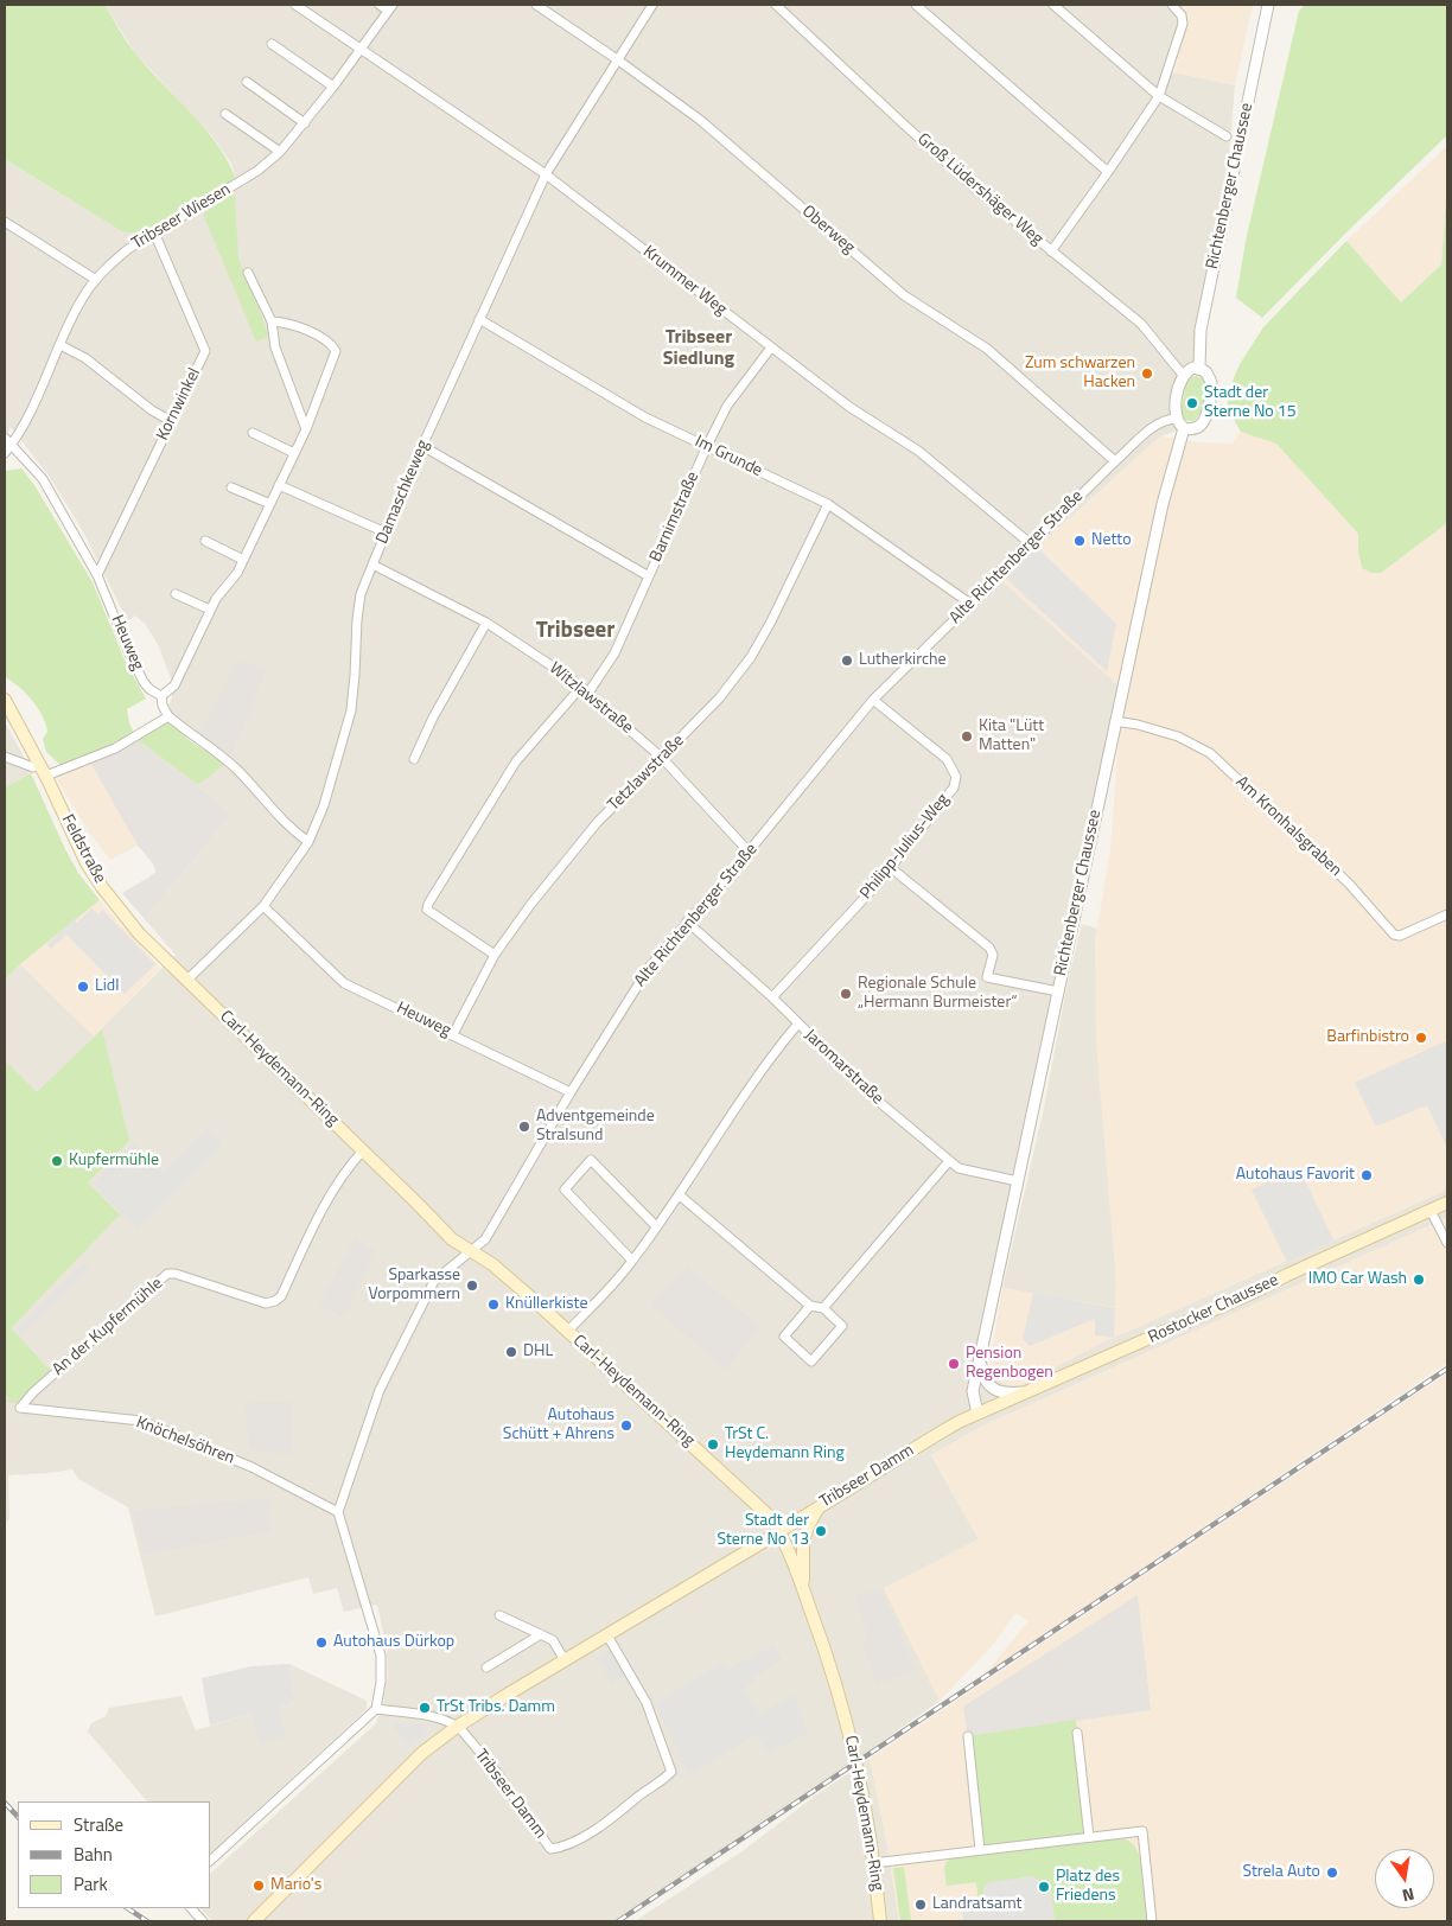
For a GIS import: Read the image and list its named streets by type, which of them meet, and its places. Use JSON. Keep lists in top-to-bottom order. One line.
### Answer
{"streets":{"main road":["Feldstraße","Carl-Heydemann-Ring","Rostocker Chaussee","Tribseer Damm"],"street":["Richtenberger Chaussee","Groß Lüdershäger Weg","Tribseer Wiesen","Oberweg","Krummer Weg","Kornwinkel","Im Grunde","Damaschkeweg","Barnimstraße","Alte Richtenberger Straße","Heuweg","Witzlawstraße","Tetzlawstraße","Am Kronhalsgraben","Philipp-Julius-Weg","Jaromarstraße","An der Kupfermühle","Knöchelsöhren"]},"crossings":[["Richtenberger Chaussee","Am Kronhalsgraben"],["Richtenberger Chaussee","Jaromarstraße"],["Richtenberger Chaussee","Rostocker Chaussee"],["Richtenberger Chaussee","Tribseer Damm"],["Tribseer Wiesen","Krummer Weg"],["Tribseer Wiesen","Kornwinkel"],["Tribseer Wiesen","Heuweg"],["Oberweg","Damaschkeweg"],["Oberweg","Alte Richtenberger Straße"],["Krummer Weg","Damaschkeweg"],["Krummer Weg","Barnimstraße"],["Krummer Weg","Alte Richtenberger Straße"],["Kornwinkel","Heuweg"],["Im Grunde","Damaschkeweg"],["Im Grunde","Barnimstraße"],["Im Grunde","Alte Richtenberger Straße"],["Im Grunde","Tetzlawstraße"],["Damaschkeweg","Heuweg"],["Damaschkeweg","Witzlawstraße"],["Damaschkeweg","Feldstraße"],["Damaschkeweg","Carl-Heydemann-Ring"],["Barnimstraße","Witzlawstraße"],["Barnimstraße","Tetzlawstraße"],["Alte Richtenberger Straße","Heuweg"],["Alte Richtenberger Straße","Witzlawstraße"],["Alte Richtenberger Straße","Philipp-Julius-Weg"],["Alte Richtenberger Straße","Jaromarstraße"],["Alte Richtenberger Straße","Carl-Heydemann-Ring"],["Alte Richtenberger Straße","Knöchelsöhren"],["Heuweg","Tetzlawstraße"],["Witzlawstraße","Tetzlawstraße"],["Philipp-Julius-Weg","Jaromarstraße"],["Feldstraße","Carl-Heydemann-Ring"],["Carl-Heydemann-Ring","An der Kupfermühle"],["Carl-Heydemann-Ring","Tribseer Damm"],["Rostocker Chaussee","Tribseer Damm"],["An der Kupfermühle","Knöchelsöhren"]],"districts":["Tribseer Siedlung","Tribseer"],"places":["Zum schwarzen Hacken","Stadt der Sterne No 15","Netto","Lutherkirche","Kita \"Lütt Matten\"","Lidl","Regionale Schule „Hermann Burmeister“","Barfinbistro","Adventgemeinde Stralsund","Kupfermühle","Autohaus Favorit","IMO Car Wash","Sparkasse Vorpommern","Knüllerkiste","DHL","Pension Regenbogen","Autohaus Schütt + Ahrens","TrSt C. Heydemann Ring","Stadt der Sterne No 13","Autohaus Dürkop","TrSt Tribs. Damm","Strela Auto","Mario's","Platz des Friedens","Landratsamt"],"legend":["Straße","Bahn","Park"],"north":"bottom"}
